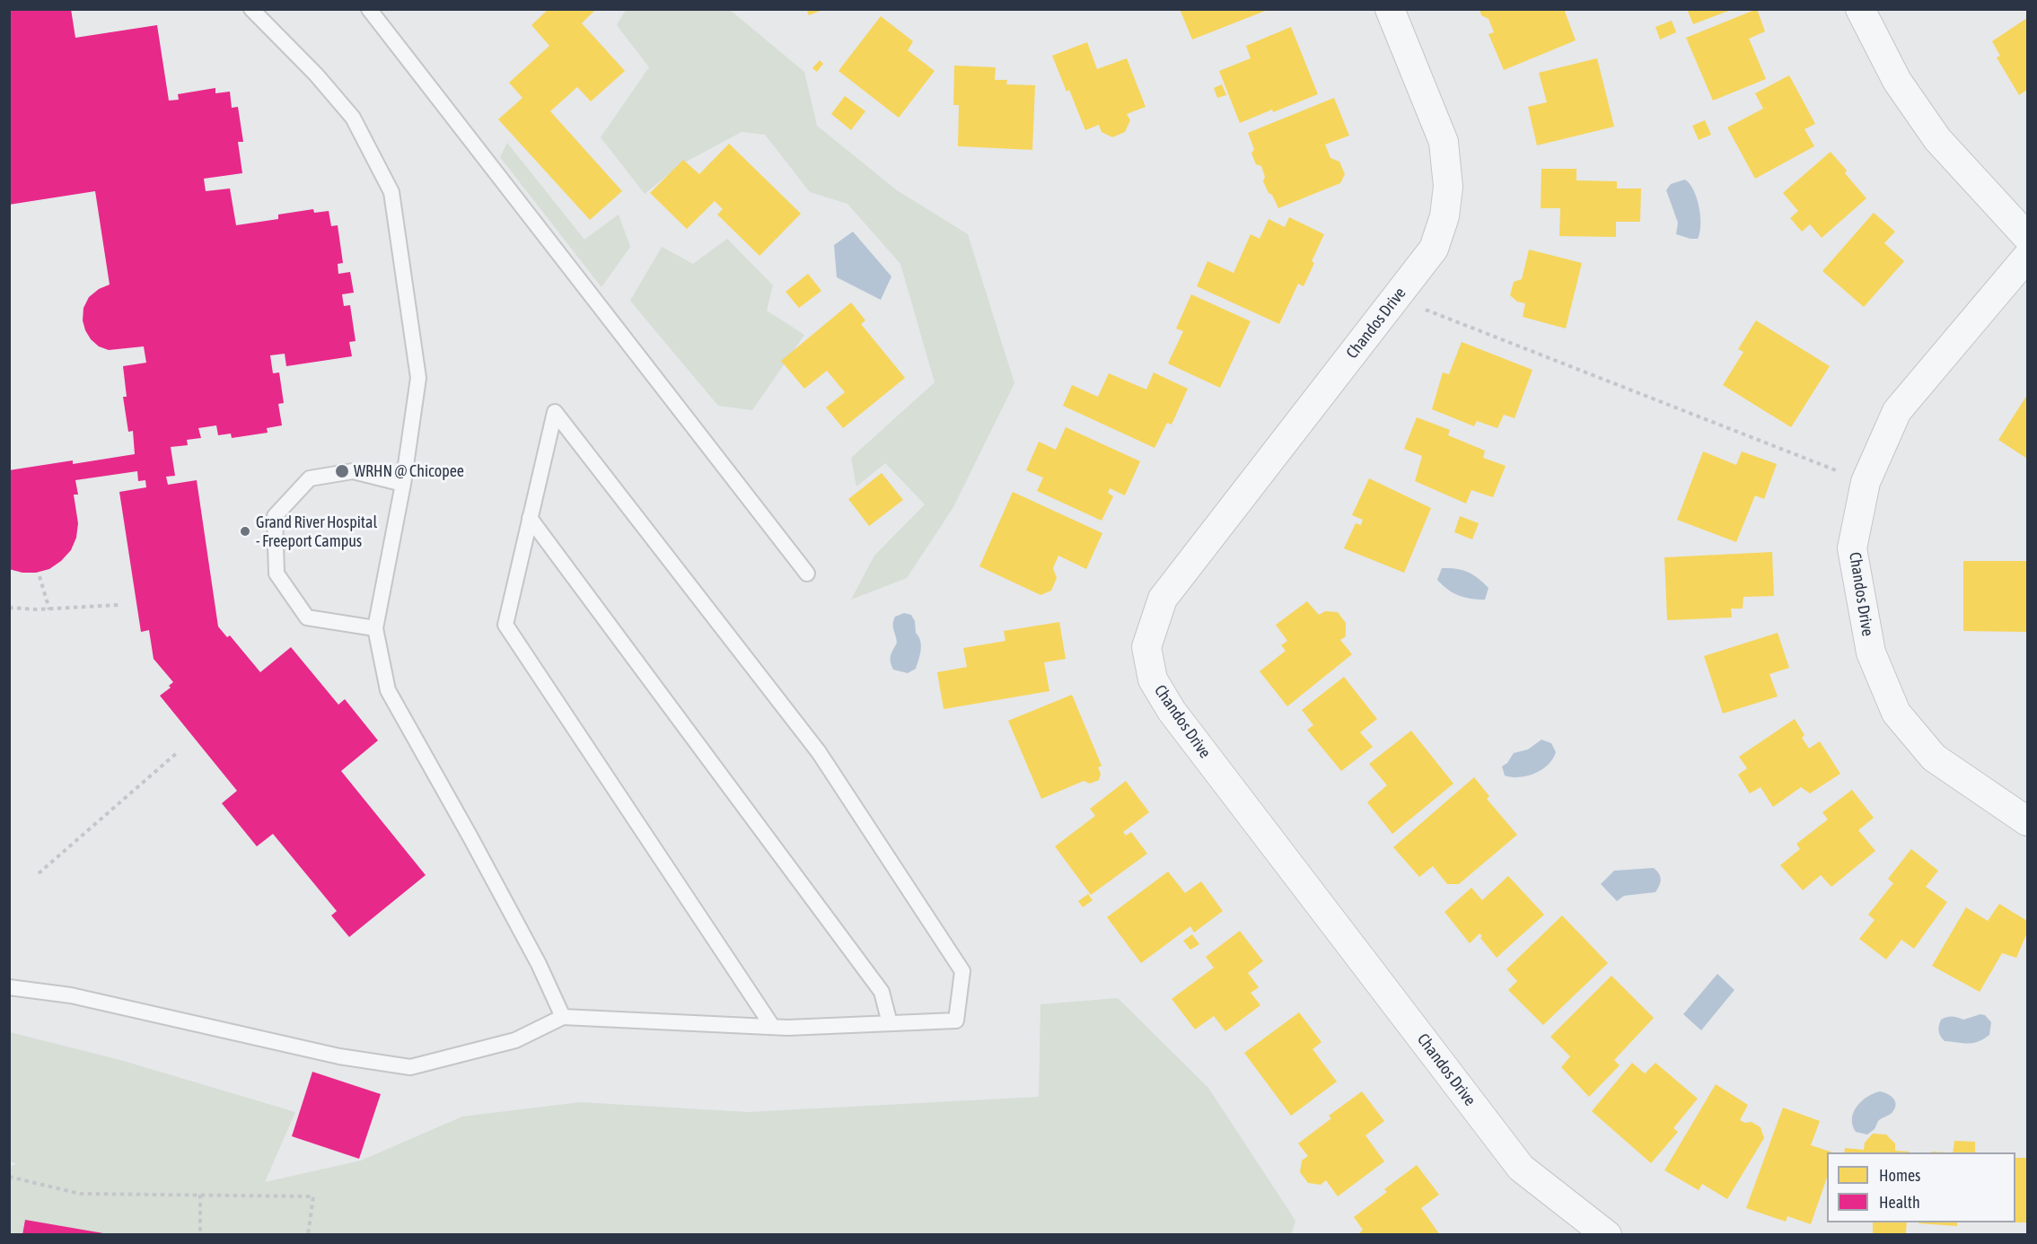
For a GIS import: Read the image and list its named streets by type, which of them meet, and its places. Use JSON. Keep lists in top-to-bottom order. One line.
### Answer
{"streets":{"street":["Chandos Drive"]},"places":["WRHN @ Chicopee","Grand River Hospital - Freeport Campus"],"legend":["Homes","Health"]}
